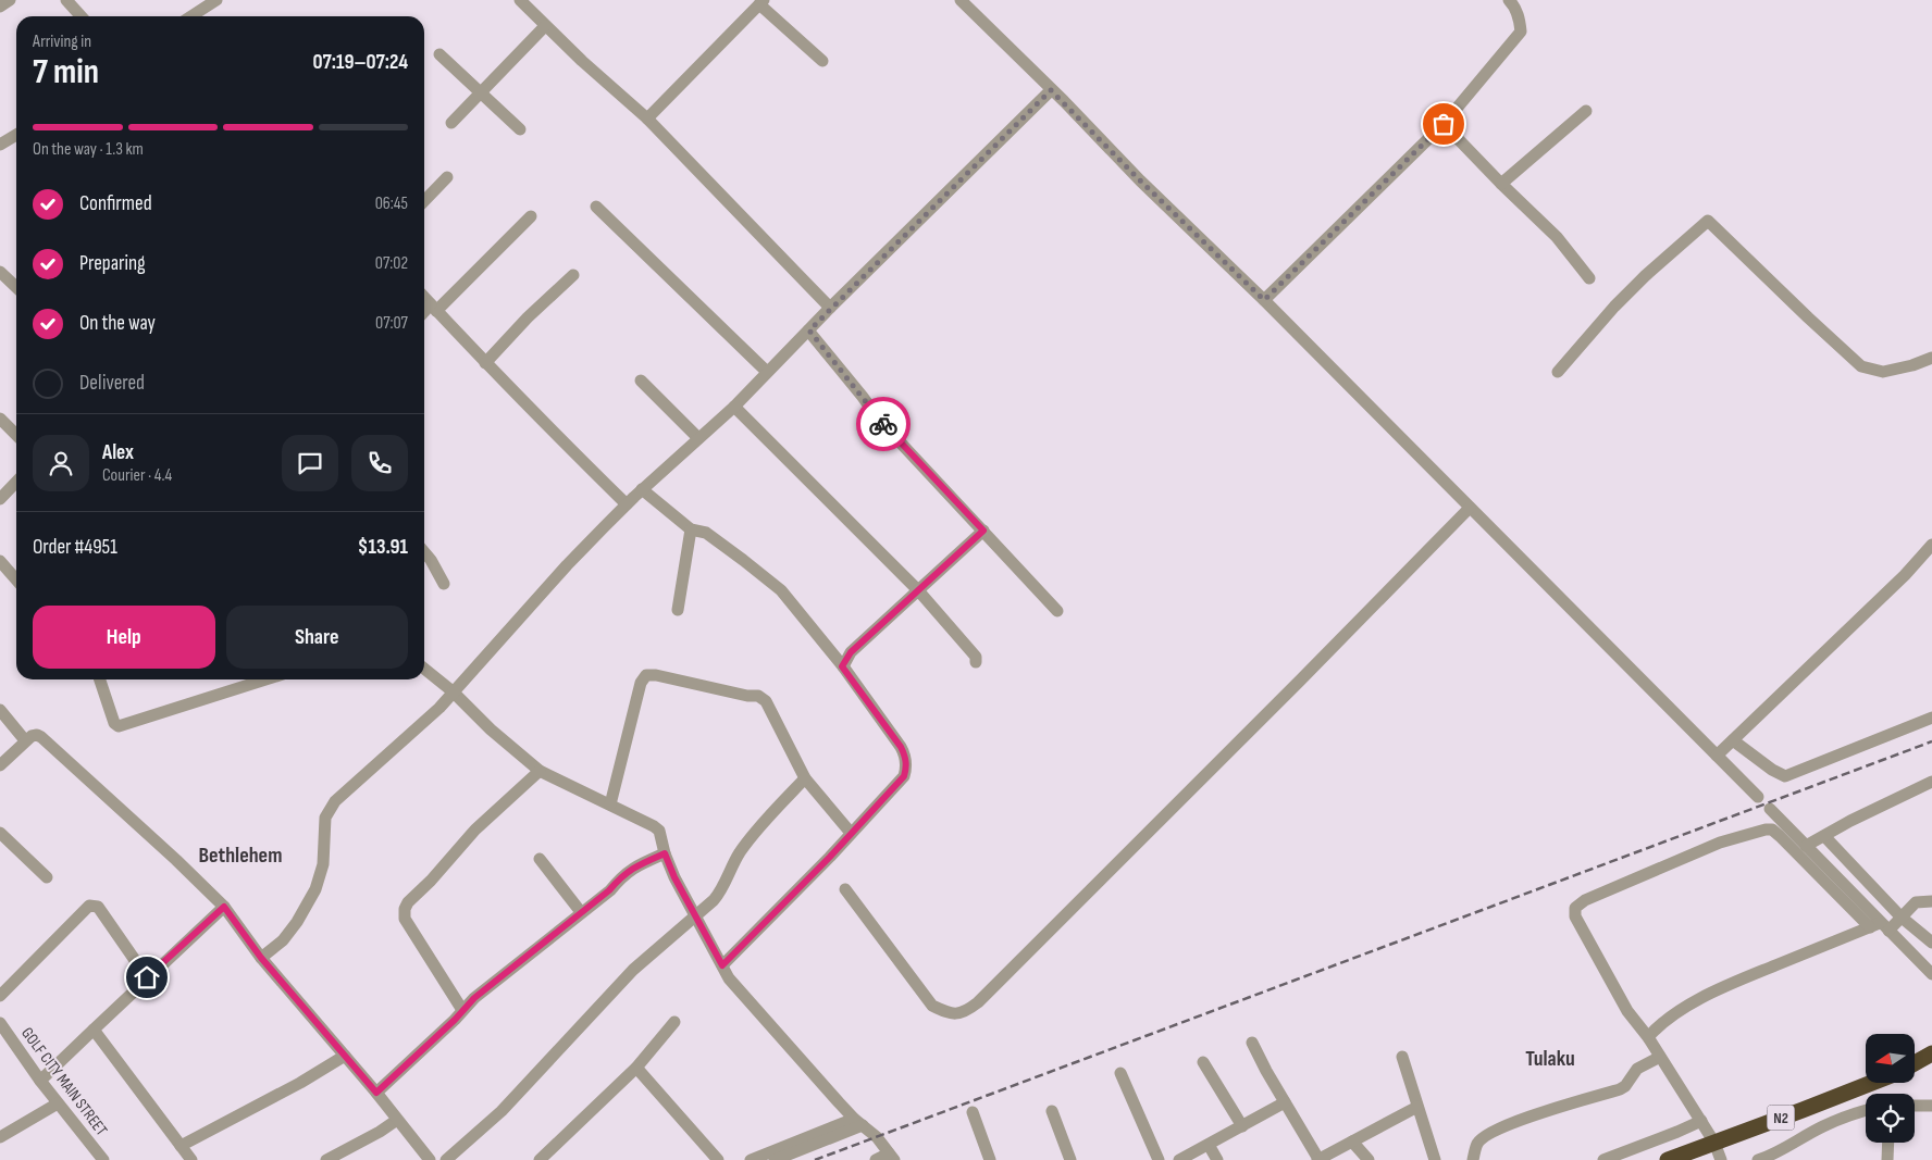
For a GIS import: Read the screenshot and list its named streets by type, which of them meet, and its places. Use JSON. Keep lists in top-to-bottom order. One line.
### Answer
{"streets":{"highway":["N2"],"street":["GOLF CITY MAIN STREET"]},"districts":["Bethlehem","Tulaku"],"north":"left","page":{"heading":["7 min","Arriving in","07:19–07:24"],"panel":["Alex","Courier · 4.4","Order #4951","$13.91"],"bar":"On the way · 1.3 km","list":[["Confirmed","06:45"],["Preparing","07:02"],["On the way","07:07"],"Delivered"],"buttons":["Help","Share"]}}
